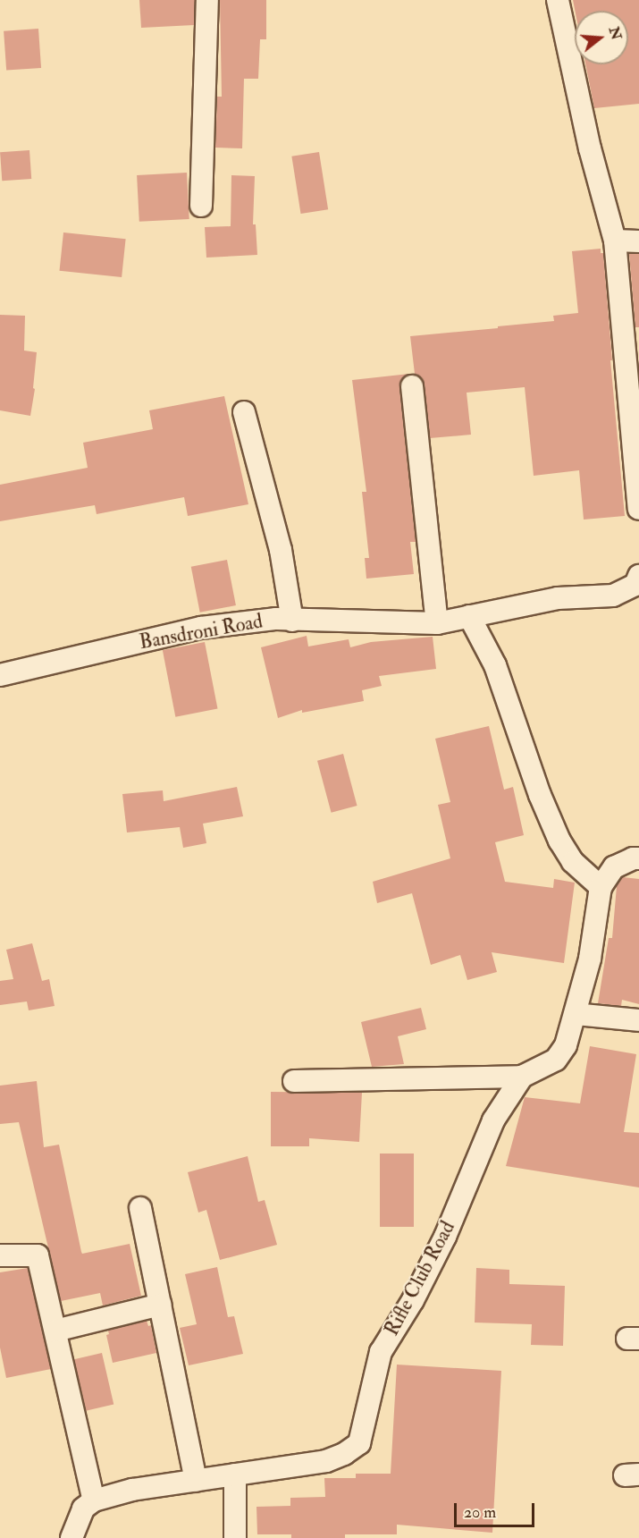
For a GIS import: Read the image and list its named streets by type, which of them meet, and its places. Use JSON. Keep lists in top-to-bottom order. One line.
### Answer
{"streets":{"street":["Bansdroni Road","Rifle Club Road"]},"scale_bar":"20 m","north":"right"}
